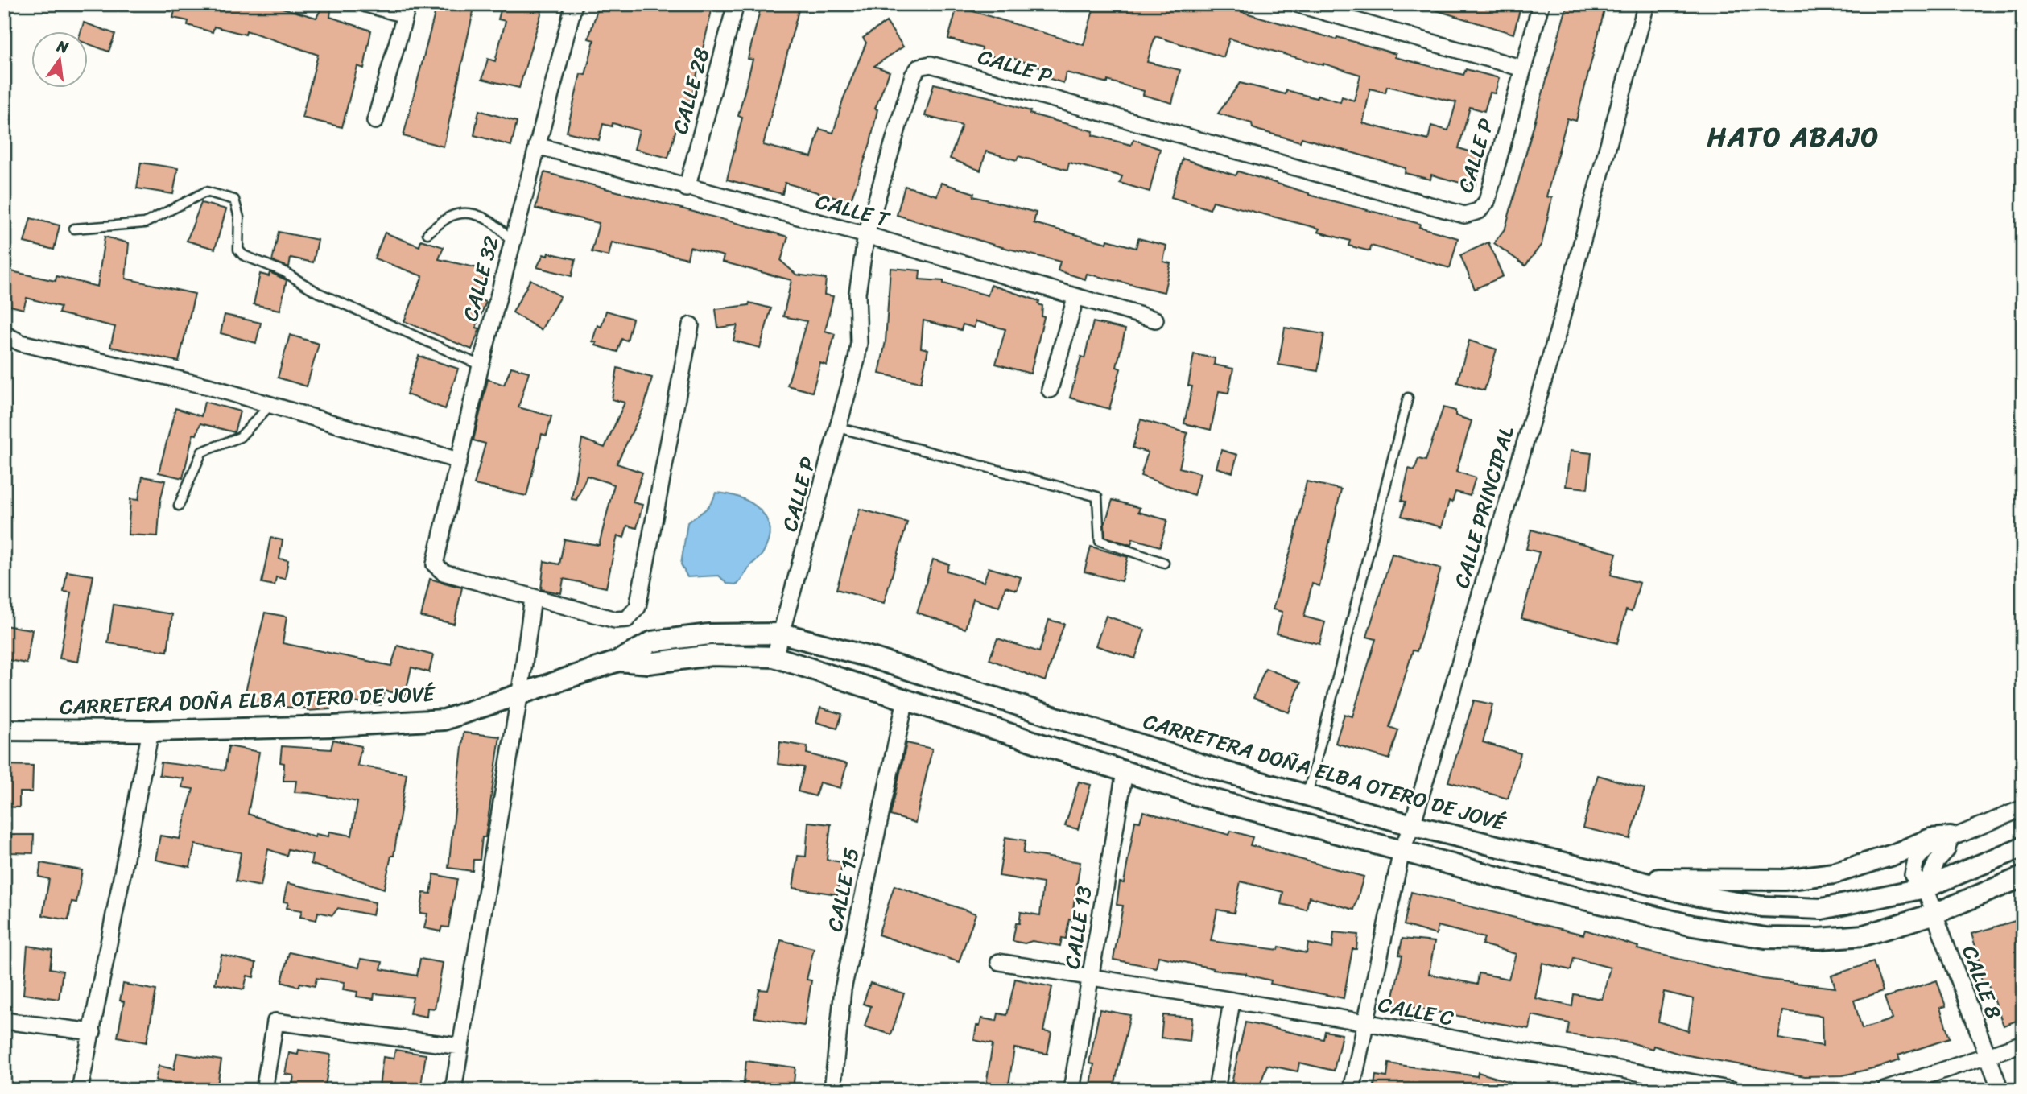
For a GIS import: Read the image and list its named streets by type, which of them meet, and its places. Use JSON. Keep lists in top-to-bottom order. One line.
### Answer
{"streets":{"street":["CALLE P","CALLE 28","CALLE T","CALLE 32","CALLE PRINCIPAL","CARRETERA DOÑA ELBA OTERO DE JOVÉ","CALLE 15","CALLE 13","CALLE 8","CALLE C"]},"crossings":[["CALLE P","CALLE T"],["CALLE P","CARRETERA DOÑA ELBA OTERO DE JOVÉ"],["CALLE 28","CALLE T"],["CALLE T","CALLE 32"],["CALLE PRINCIPAL","CARRETERA DOÑA ELBA OTERO DE JOVÉ"],["CALLE PRINCIPAL","CALLE C"],["CARRETERA DOÑA ELBA OTERO DE JOVÉ","CALLE 15"],["CARRETERA DOÑA ELBA OTERO DE JOVÉ","CALLE 13"],["CARRETERA DOÑA ELBA OTERO DE JOVÉ","CALLE 8"],["CALLE 13","CALLE C"]],"districts":["HATO ABAJO"],"north":"top"}
